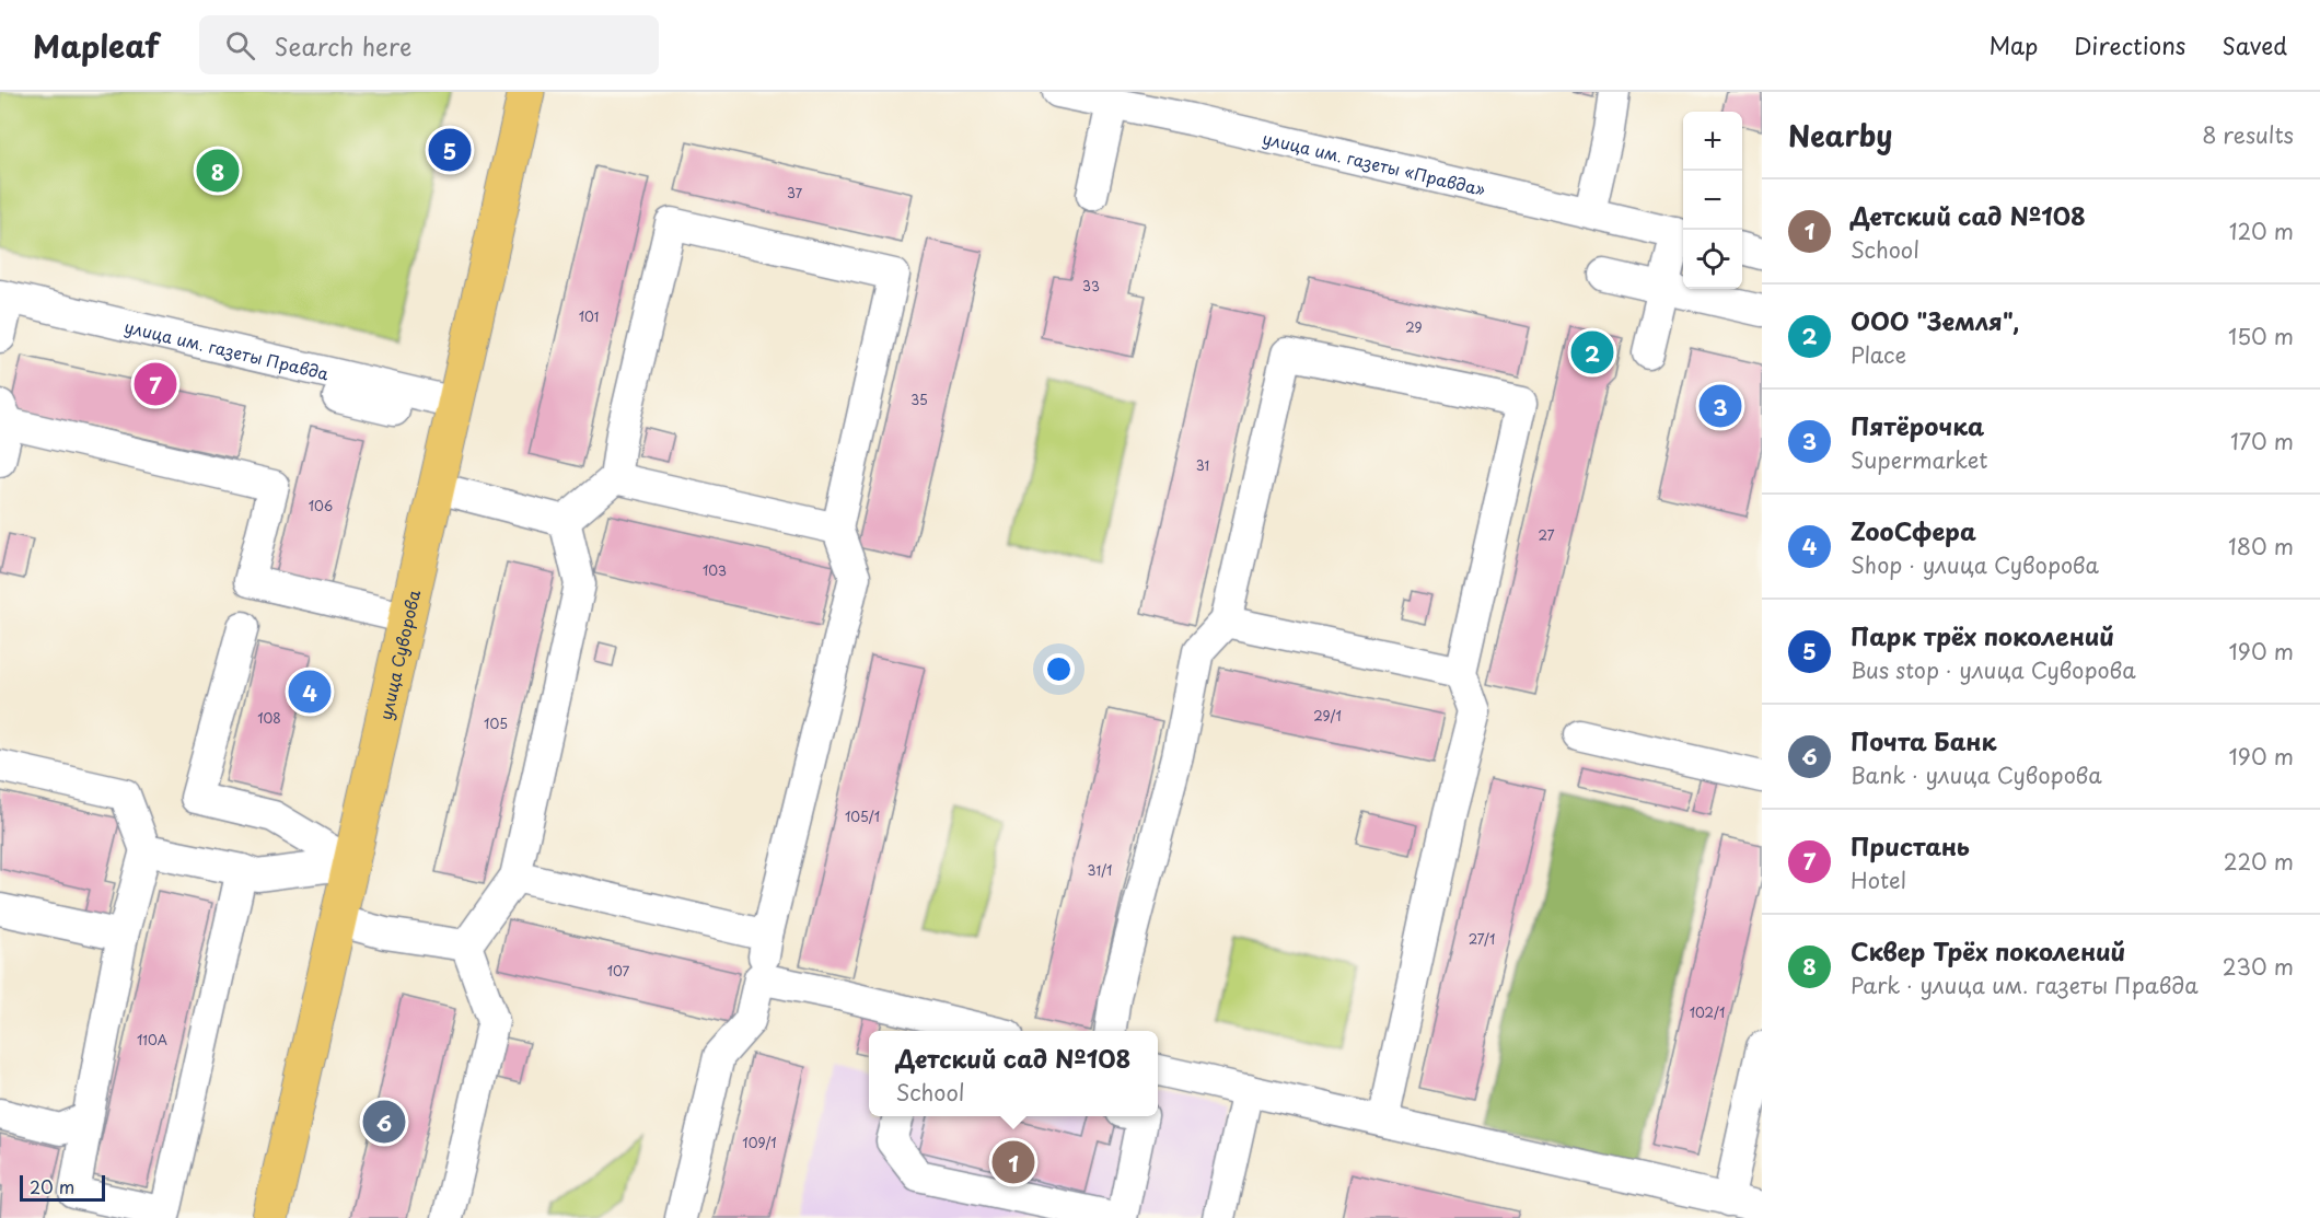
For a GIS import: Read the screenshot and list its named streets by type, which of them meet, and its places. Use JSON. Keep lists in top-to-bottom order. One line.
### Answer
{"streets":{"main road":["улица Суворова"],"street":["улица им. газеты «Правда»","улица им. газеты Правда"]},"crossings":[["улица им. газеты Правда","улица Суворова"]],"house_numbers":["37","33","101","29","35","31","106","27","103","29/1","108","105","105/1","31/1","27/1","107","102/1","110А","109/1"],"scale_bar":"20 m","page":{"header":"Mapleaf","search":"Search here","nav":["Map","Directions","Saved"],"heading":["Nearby","8 results"],"map_buttons":["+","−"],"pins":["5","8","2","7","3","4","6","1"],"list":[{"mark":"1","name":"Детский сад №108","note":"School","value":"120 m"},{"mark":"2","name":"ООО \"Земля\",","note":"Place","value":"150 m"},{"mark":"3","name":"Пятёрочка","note":"Supermarket","value":"170 m"},{"mark":"4","name":"ZooСфера","note":"Shop · улица Суворова","value":"180 m"},{"mark":"5","name":"Парк трёх поколений","note":"Bus stop · улица Суворова","value":"190 m"},{"mark":"6","name":"Почта Банк","note":"Bank · улица Суворова","value":"190 m"},{"mark":"7","name":"Пристань","note":"Hotel","value":"220 m"},{"mark":"8","name":"Сквер Трёх поколений","note":"Park · улица им. газеты Правда","value":"230 m"}],"popup":["Детский сад №108","School"],"scale":"20 m"}}
